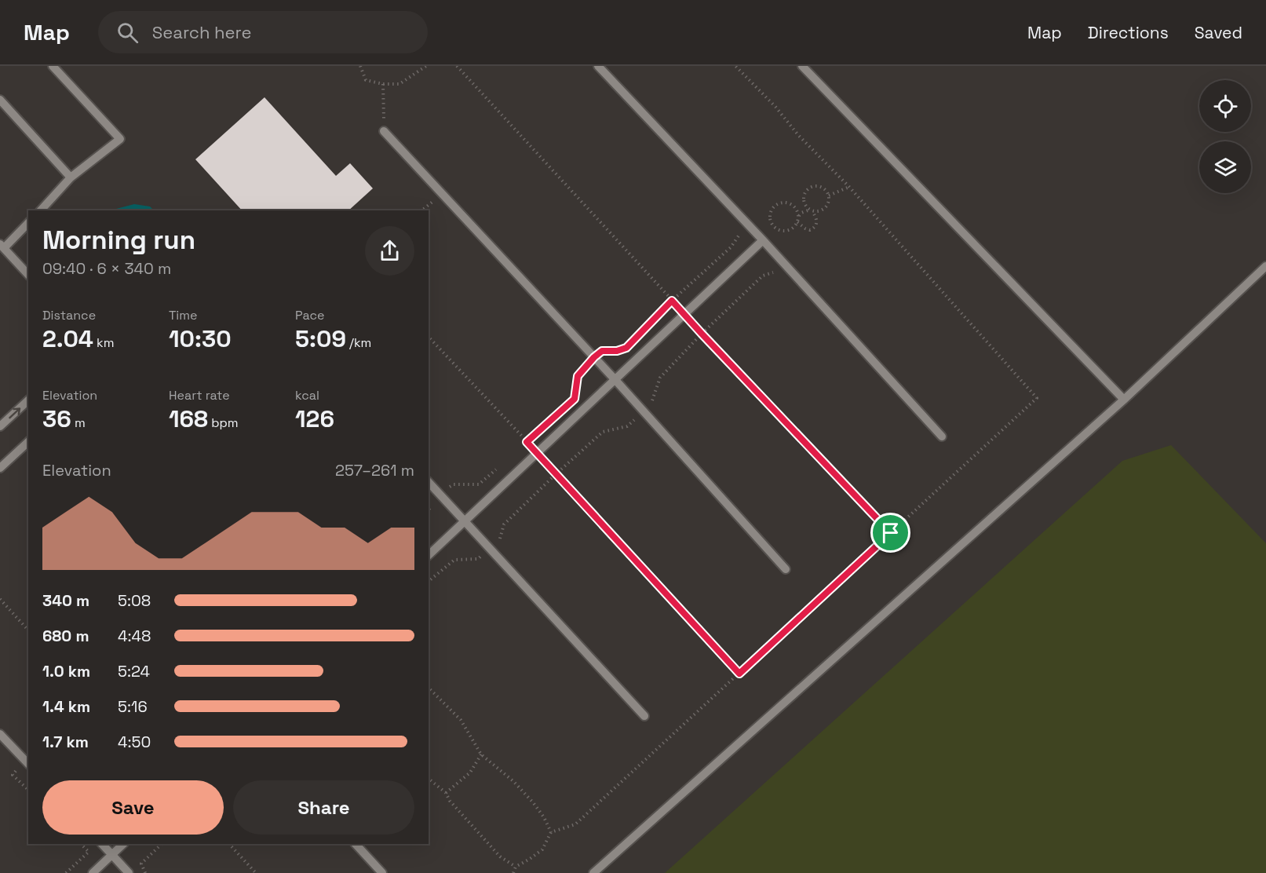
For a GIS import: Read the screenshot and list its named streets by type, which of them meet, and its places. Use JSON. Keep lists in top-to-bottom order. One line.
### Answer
{"page":{"header":"Map","search":"Search here","nav":["Map","Directions","Saved"],"heading":["Morning run","09:40 · 6 × 340 m"],"stats":[["Distance","2.04 km"],["Time","10:30"],["Pace","5:09 /km"],["Elevation","36 m"],["Heart rate","168 bpm"],["kcal","126"]],"chart":["Elevation","257–261 m"],"list":[{"name":"340 m","note":"5:08"},{"name":"680 m","note":"4:48"},{"name":"1.0 km","note":"5:24"},{"name":"1.4 km","note":"5:16"},{"name":"1.7 km","note":"4:50"}],"buttons":["Save","Share"]}}
